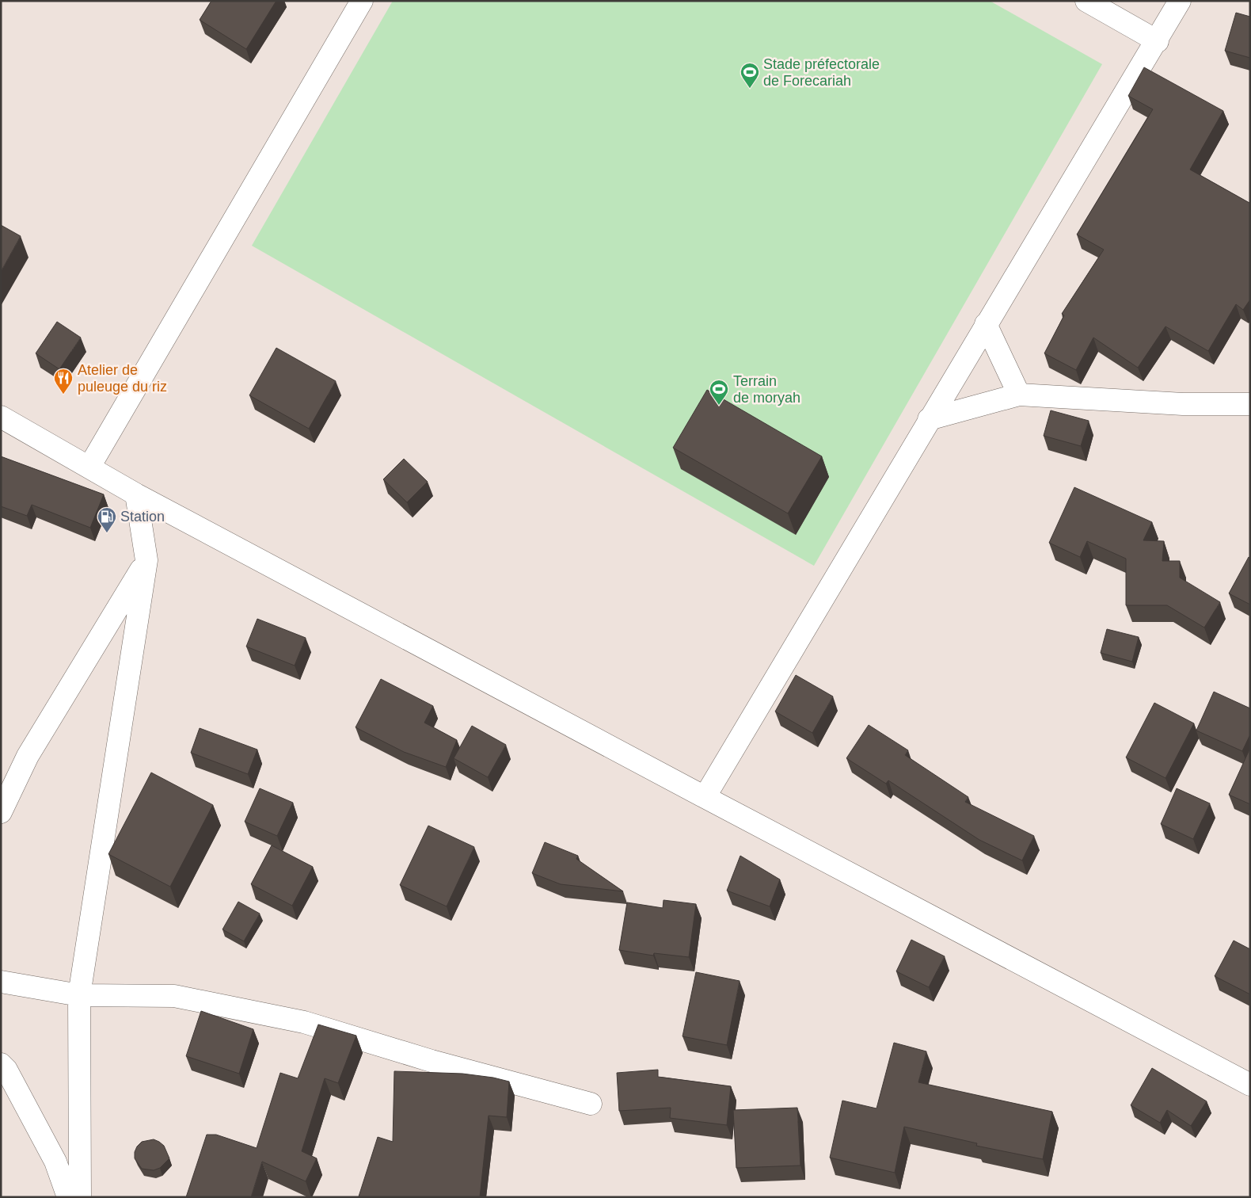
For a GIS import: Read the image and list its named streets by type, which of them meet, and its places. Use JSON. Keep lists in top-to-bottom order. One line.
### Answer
{"places":{"sports":["Stade préfectorale de Forecariah","Terrain de moryah"],"restaurant":["Atelier de puleuge du riz"],"fuel station":["Station"]}}
